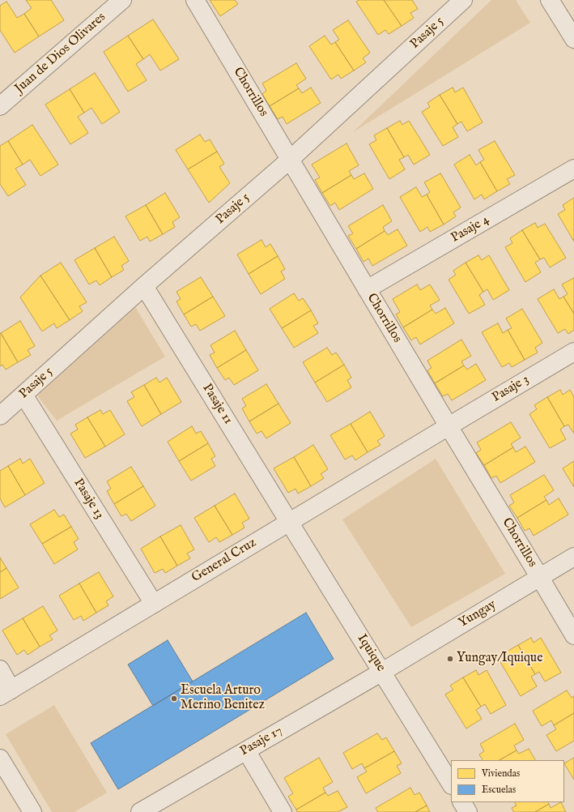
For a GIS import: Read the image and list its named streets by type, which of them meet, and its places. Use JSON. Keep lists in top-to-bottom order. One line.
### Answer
{"streets":{"street":["Pasaje 5","Juan de Dios Olivares","Chorrillos","Pasaje 4","Pasaje 3","Pasaje 11","Pasaje 13","General Cruz","Yungay","Iquique","Pasaje 17"]},"crossings":[["Pasaje 5","Chorrillos"],["Pasaje 5","Pasaje 11"],["Pasaje 5","Pasaje 13"],["Chorrillos","Pasaje 4"],["Chorrillos","Pasaje 3"],["Chorrillos","General Cruz"],["Chorrillos","Yungay"],["Pasaje 3","General Cruz"],["Pasaje 11","General Cruz"],["Pasaje 11","Iquique"],["Pasaje 13","General Cruz"],["General Cruz","Iquique"],["Yungay","Iquique"],["Yungay","Pasaje 17"],["Iquique","Pasaje 17"]],"places":["Yungay/Iquique","Escuela Arturo Merino Benitez"],"legend":["Viviendas","Escuelas"]}
